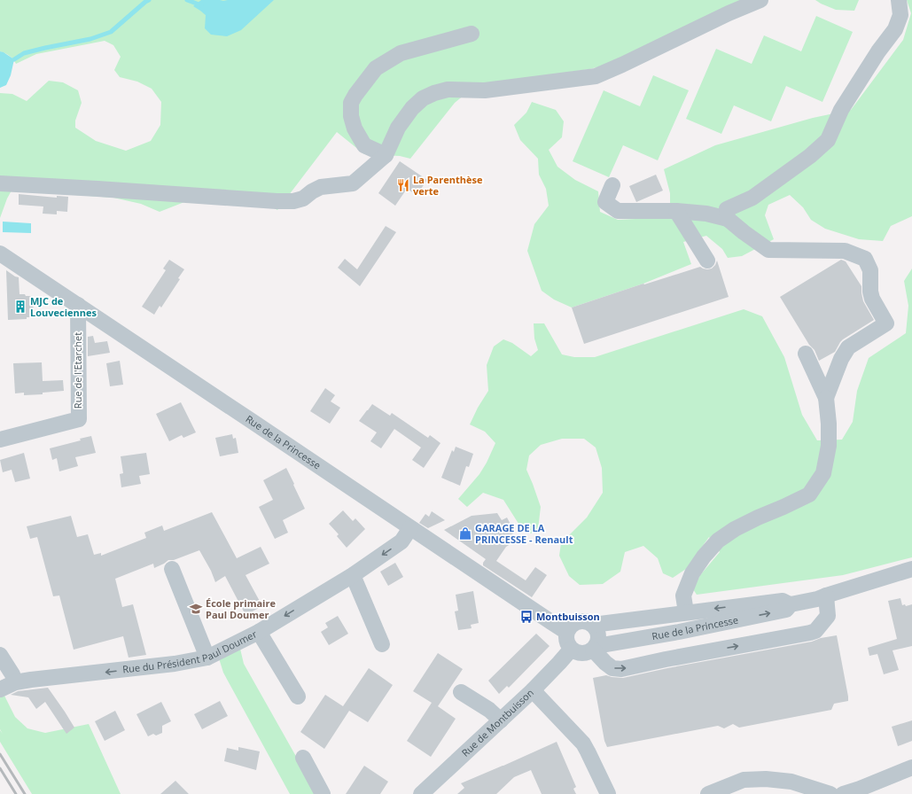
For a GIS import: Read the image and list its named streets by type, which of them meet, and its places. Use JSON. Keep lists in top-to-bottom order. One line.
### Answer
{"streets":{"street":["Rue de l'Etarchet","Rue de la Princesse","Rue du Président Paul Doumer","Rue de Montbuisson"]},"crossings":[["Rue de l'Etarchet","Rue de la Princesse"],["Rue de la Princesse","Rue du Président Paul Doumer"],["Rue de la Princesse","Rue de Montbuisson"]],"one_way":["Rue du Président Paul Doumer"],"places":{"restaurant":["La Parenthèse verte"],"building":["MJC de Louveciennes"],"shop":["GARAGE DE LA PRINCESSE - Renault"],"school or university":["École primaire Paul Doumer"],"bus stop":["Montbuisson"]}}
